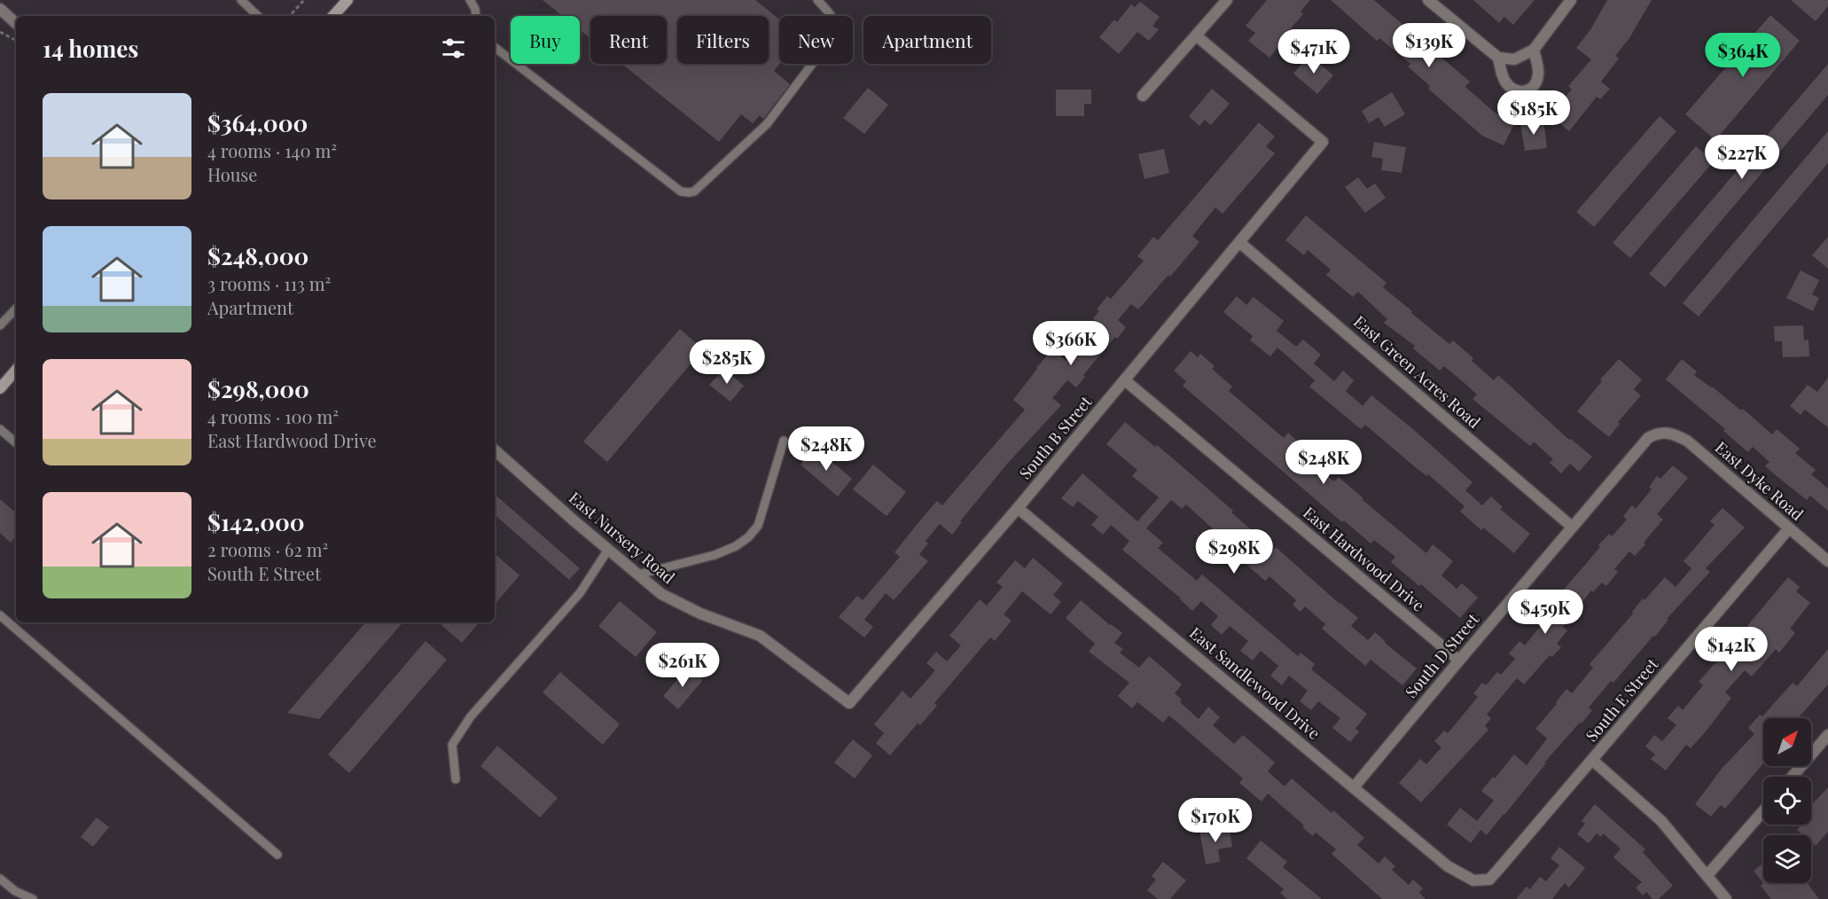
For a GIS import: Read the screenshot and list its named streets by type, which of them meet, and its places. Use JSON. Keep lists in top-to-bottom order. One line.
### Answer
{"streets":{"street":["East Green Acres Road","South B Street","East Dyke Road","East Nursery Road","East Hardwood Drive","South D Street","East Sandlewood Drive","South E Street"]},"crossings":[["East Green Acres Road","South B Street"],["East Green Acres Road","South D Street"],["South B Street","East Nursery Road"],["South B Street","East Hardwood Drive"],["South B Street","East Sandlewood Drive"],["East Dyke Road","South D Street"],["East Dyke Road","South E Street"],["East Hardwood Drive","South D Street"],["South D Street","East Sandlewood Drive"],["East Sandlewood Drive","South E Street"]],"north":"top right","page":{"chip":["Buy","Rent","Filters","New","Apartment"],"heading":"14 homes","price":["$139K","$471K","$364K","$185K","$227K","$366K","$285K","$248K","$248K","$298K","$459K","$142K","$261K","$170K"],"list":[{"name":"$364,000","note":"4 rooms · 140 m² · House"},{"name":"$248,000","note":"3 rooms · 113 m² · Apartment"},{"name":"$298,000","note":"4 rooms · 100 m² · East Hardwood Drive"},{"name":"$142,000","note":"2 rooms · 62 m² · South E Street"}]}}
